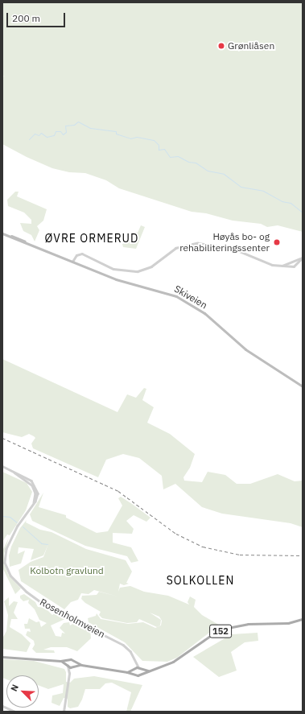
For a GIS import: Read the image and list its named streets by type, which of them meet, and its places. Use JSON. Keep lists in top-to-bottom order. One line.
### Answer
{"streets":{"main road":["Skiveien","152"],"street":["Rosenholmveien"]},"crossings":[["Rosenholmveien","152"]],"districts":["ØVRE ORMERUD","SOLKOLLEN"],"parks":["Kolbotn gravlund"],"places":["Grønliåsen","Høyås bo- og rehabiliteringssenter"],"scale_bar":"200 m","north":"top left"}
